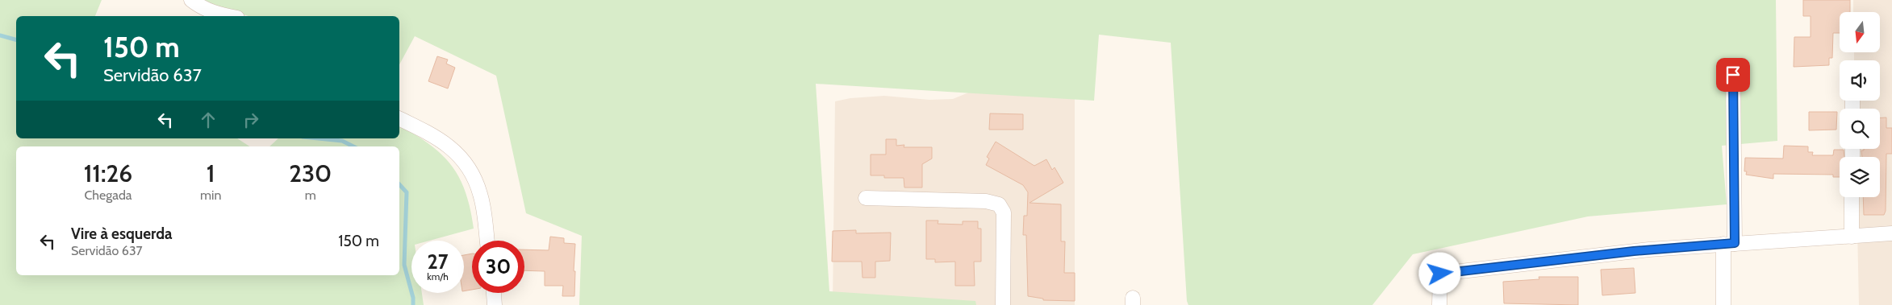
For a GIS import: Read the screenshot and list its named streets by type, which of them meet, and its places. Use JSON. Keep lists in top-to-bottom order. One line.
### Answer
{"north":"bottom","page":{"turn":["150 m","Servidão 637"],"eta":["11:26","Chegada","1","min","230","m"],"list":[{"name":"Vire à esquerda","note":"Servidão 637","value":"150 m"}],"speed":"27 km/h","limit":"30"}}
